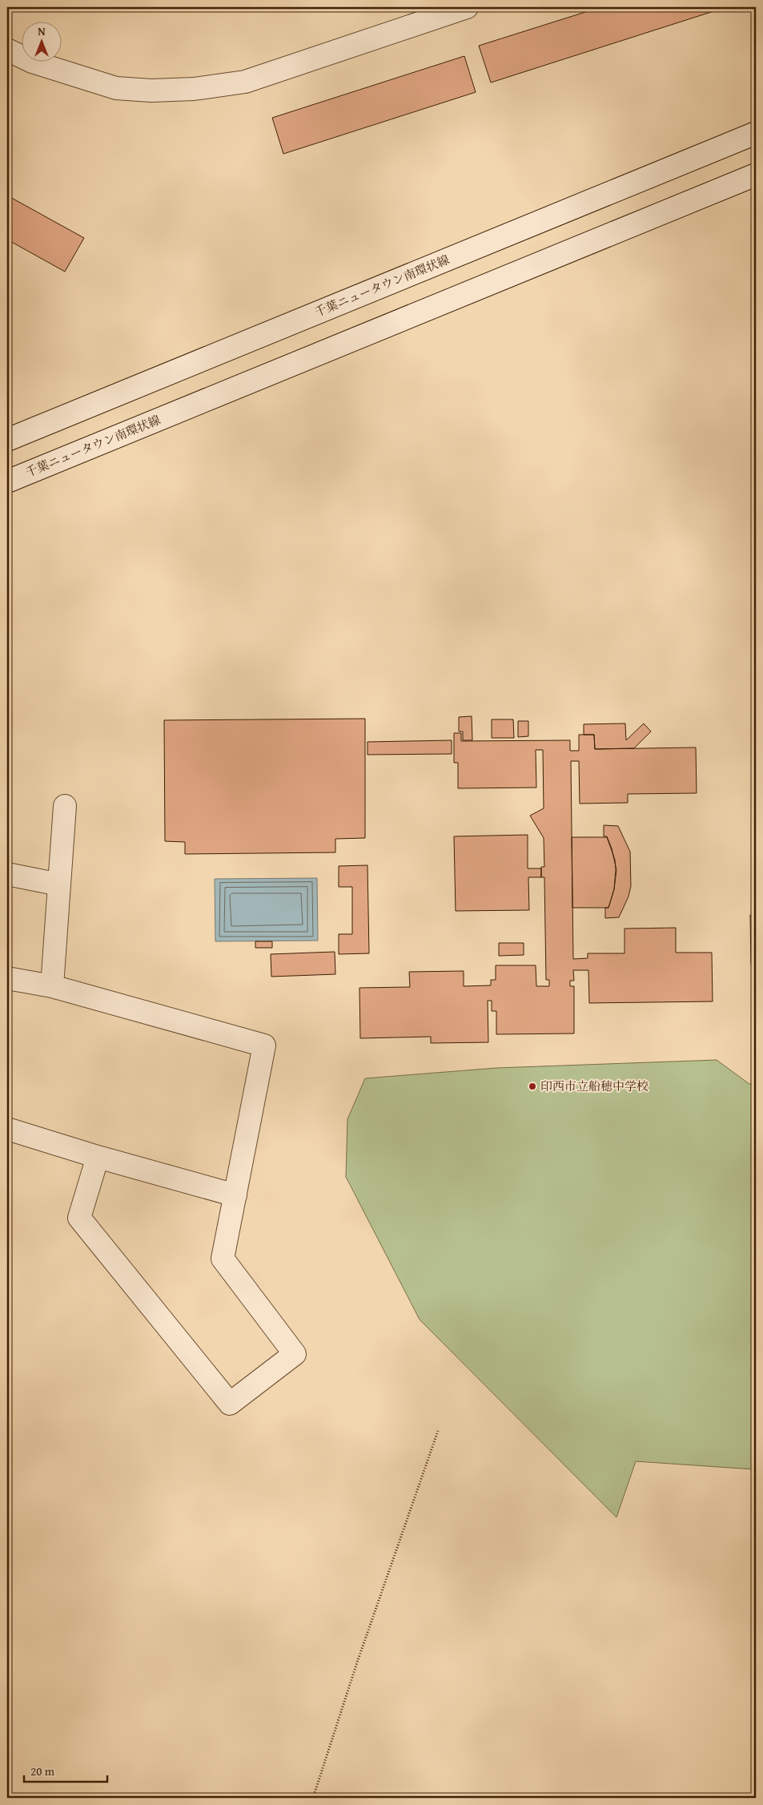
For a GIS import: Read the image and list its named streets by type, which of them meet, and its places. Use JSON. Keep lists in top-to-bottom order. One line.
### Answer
{"streets":{"street":["千葉ニュータウン南環状線"]},"places":["印西市立船穂中学校"],"scale_bar":"20 m","north":"top"}
